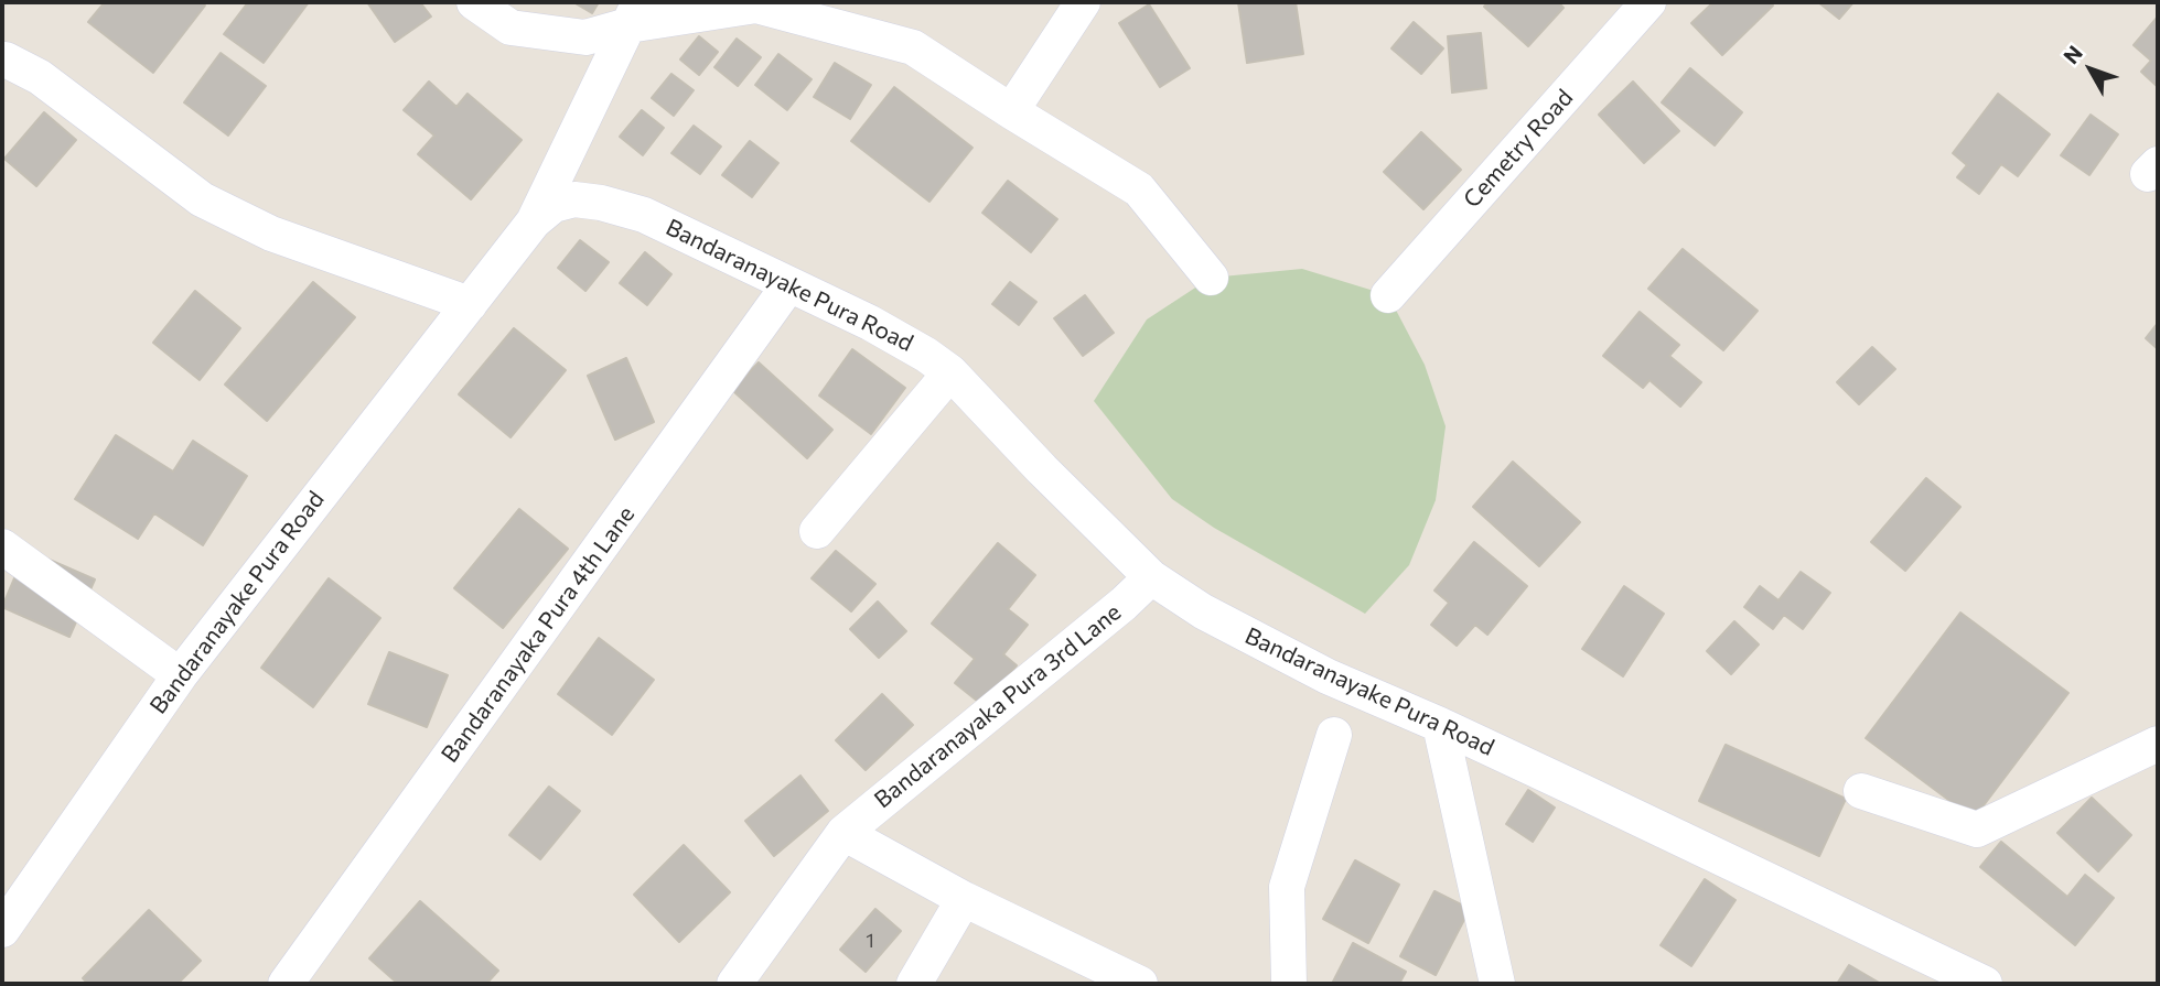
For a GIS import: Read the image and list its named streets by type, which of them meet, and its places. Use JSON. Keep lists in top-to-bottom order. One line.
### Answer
{"streets":{"street":["Cemetry Road","Bandaranayake Pura Road","Bandaranayaka Pura 4th Lane","Bandaranayaka Pura 3rd Lane"]},"crossings":[["Bandaranayake Pura Road","Bandaranayaka Pura 4th Lane"],["Bandaranayake Pura Road","Bandaranayaka Pura 3rd Lane"]],"house_numbers":["1"],"north":"top left"}
